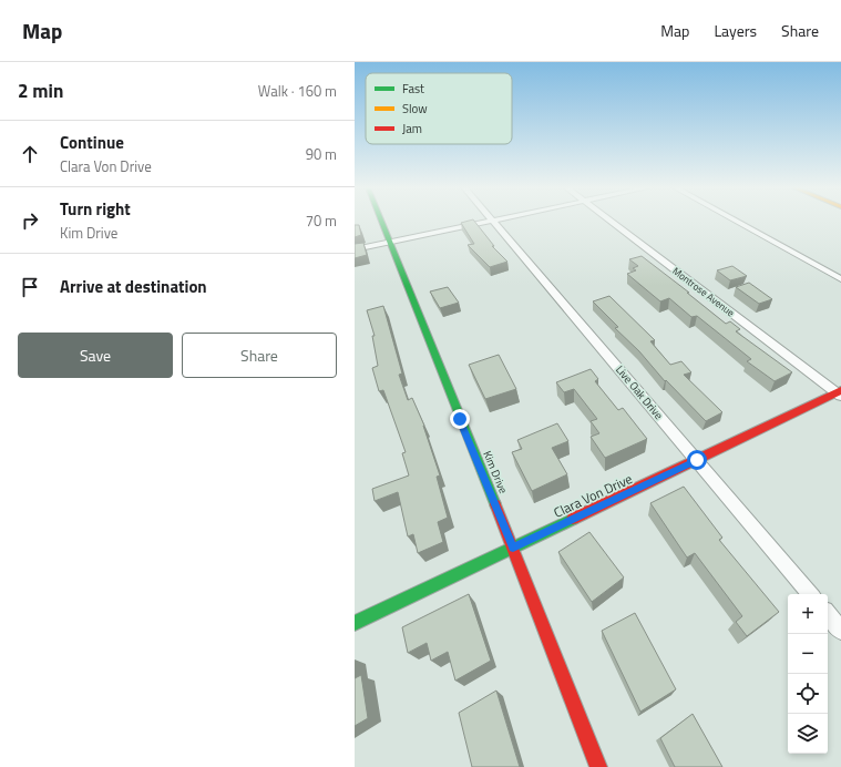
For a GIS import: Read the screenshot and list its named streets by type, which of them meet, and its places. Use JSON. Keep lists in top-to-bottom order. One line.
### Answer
{"streets":{"street":["Montrose Avenue","Live Oak Drive","Kim Drive","Clara Von Drive"]},"crossings":[["Montrose Avenue","Clara Von Drive"],["Live Oak Drive","Clara Von Drive"],["Kim Drive","Clara Von Drive"]],"legend":["Fast","Slow","Jam"],"page":{"header":"Map","nav":["Map","Layers","Share"],"heading":["2 min","Walk · 160 m"],"list":[["Continue","Clara Von Drive","90 m"],["Turn right","Kim Drive","70 m"],"Arrive at destination"],"buttons":["Save","Share"],"map_buttons":["+","−"]}}
